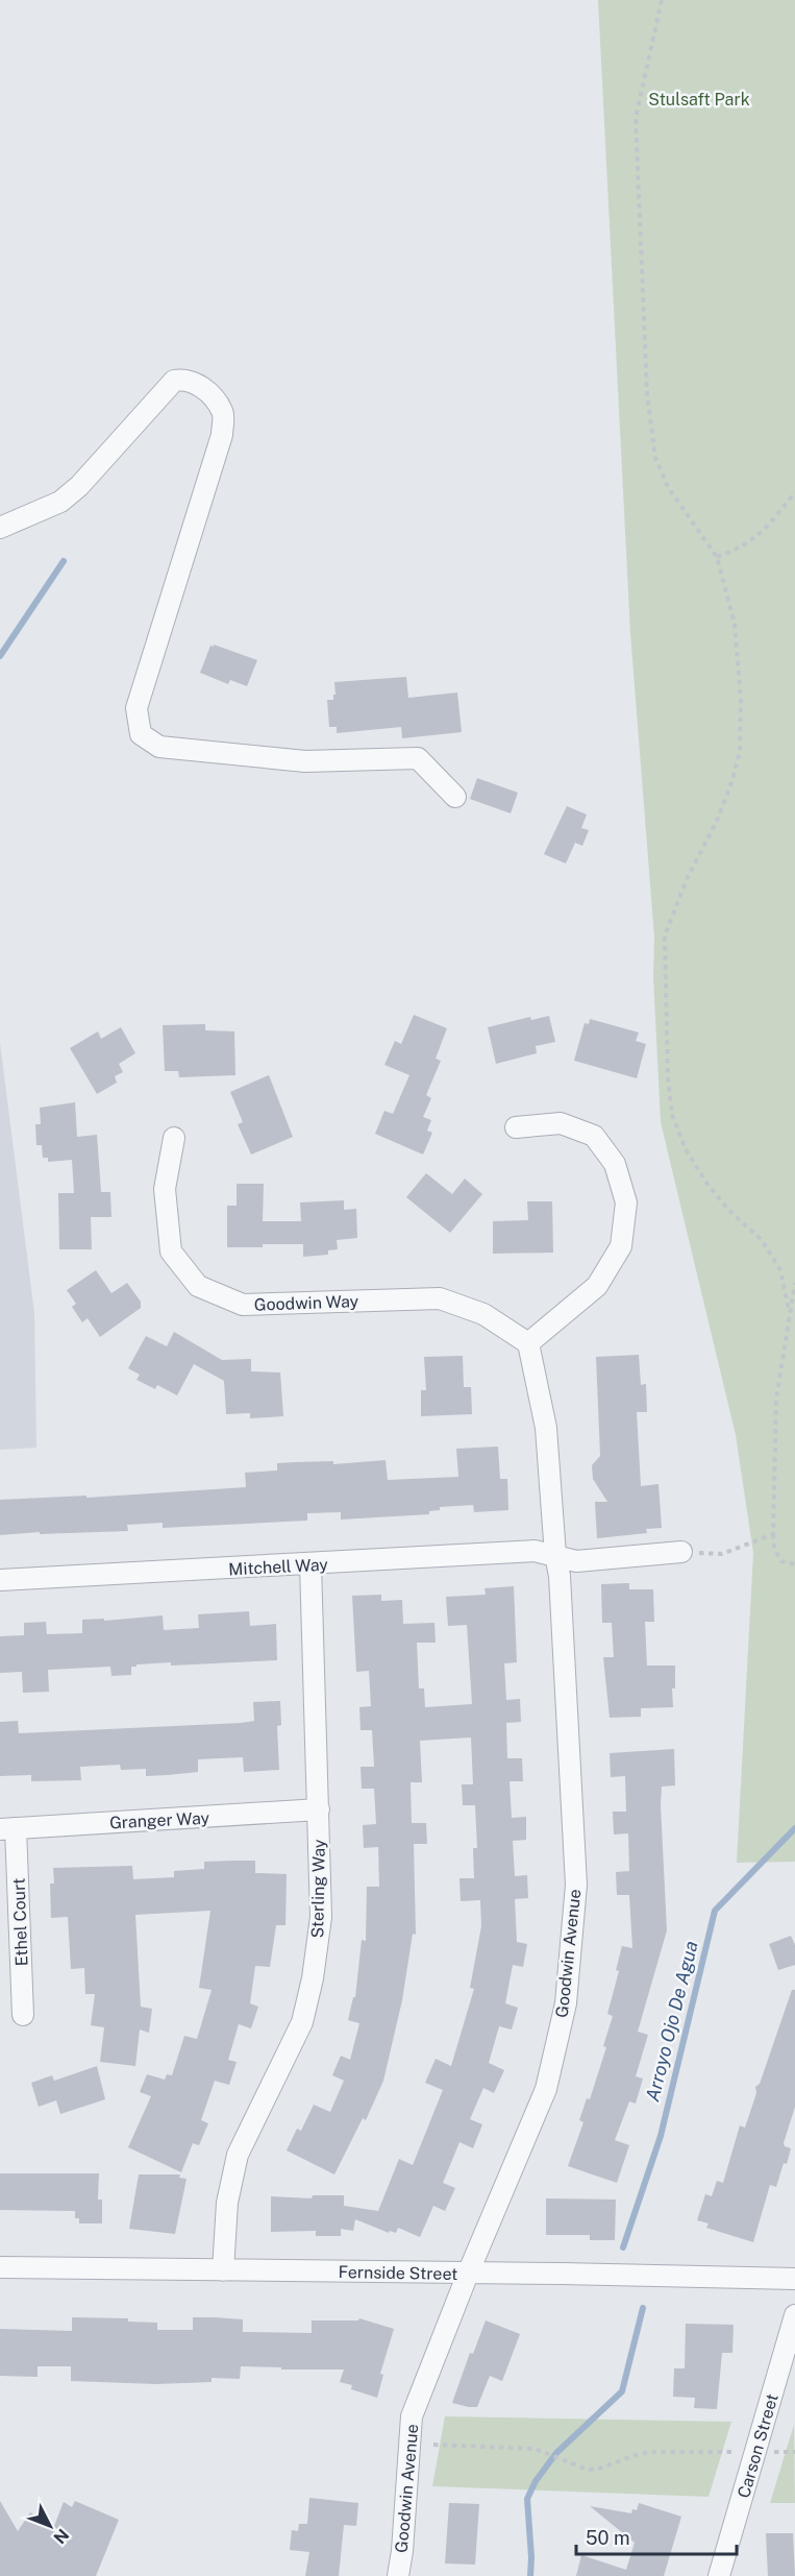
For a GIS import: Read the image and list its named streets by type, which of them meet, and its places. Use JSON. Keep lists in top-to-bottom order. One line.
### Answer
{"streets":{"street":["Goodwin Way","Mitchell Way","Granger Way","Sterling Way","Ethel Court","Goodwin Avenue","Fernside Street","Carson Street"]},"crossings":[["Goodwin Way","Goodwin Avenue"],["Mitchell Way","Sterling Way"],["Mitchell Way","Goodwin Avenue"],["Granger Way","Sterling Way"],["Granger Way","Ethel Court"],["Sterling Way","Fernside Street"],["Goodwin Avenue","Fernside Street"]],"water":["Arroyo Ojo De Agua"],"parks":["Stulsaft Park"],"scale_bar":"50 m","north":"bottom right"}
